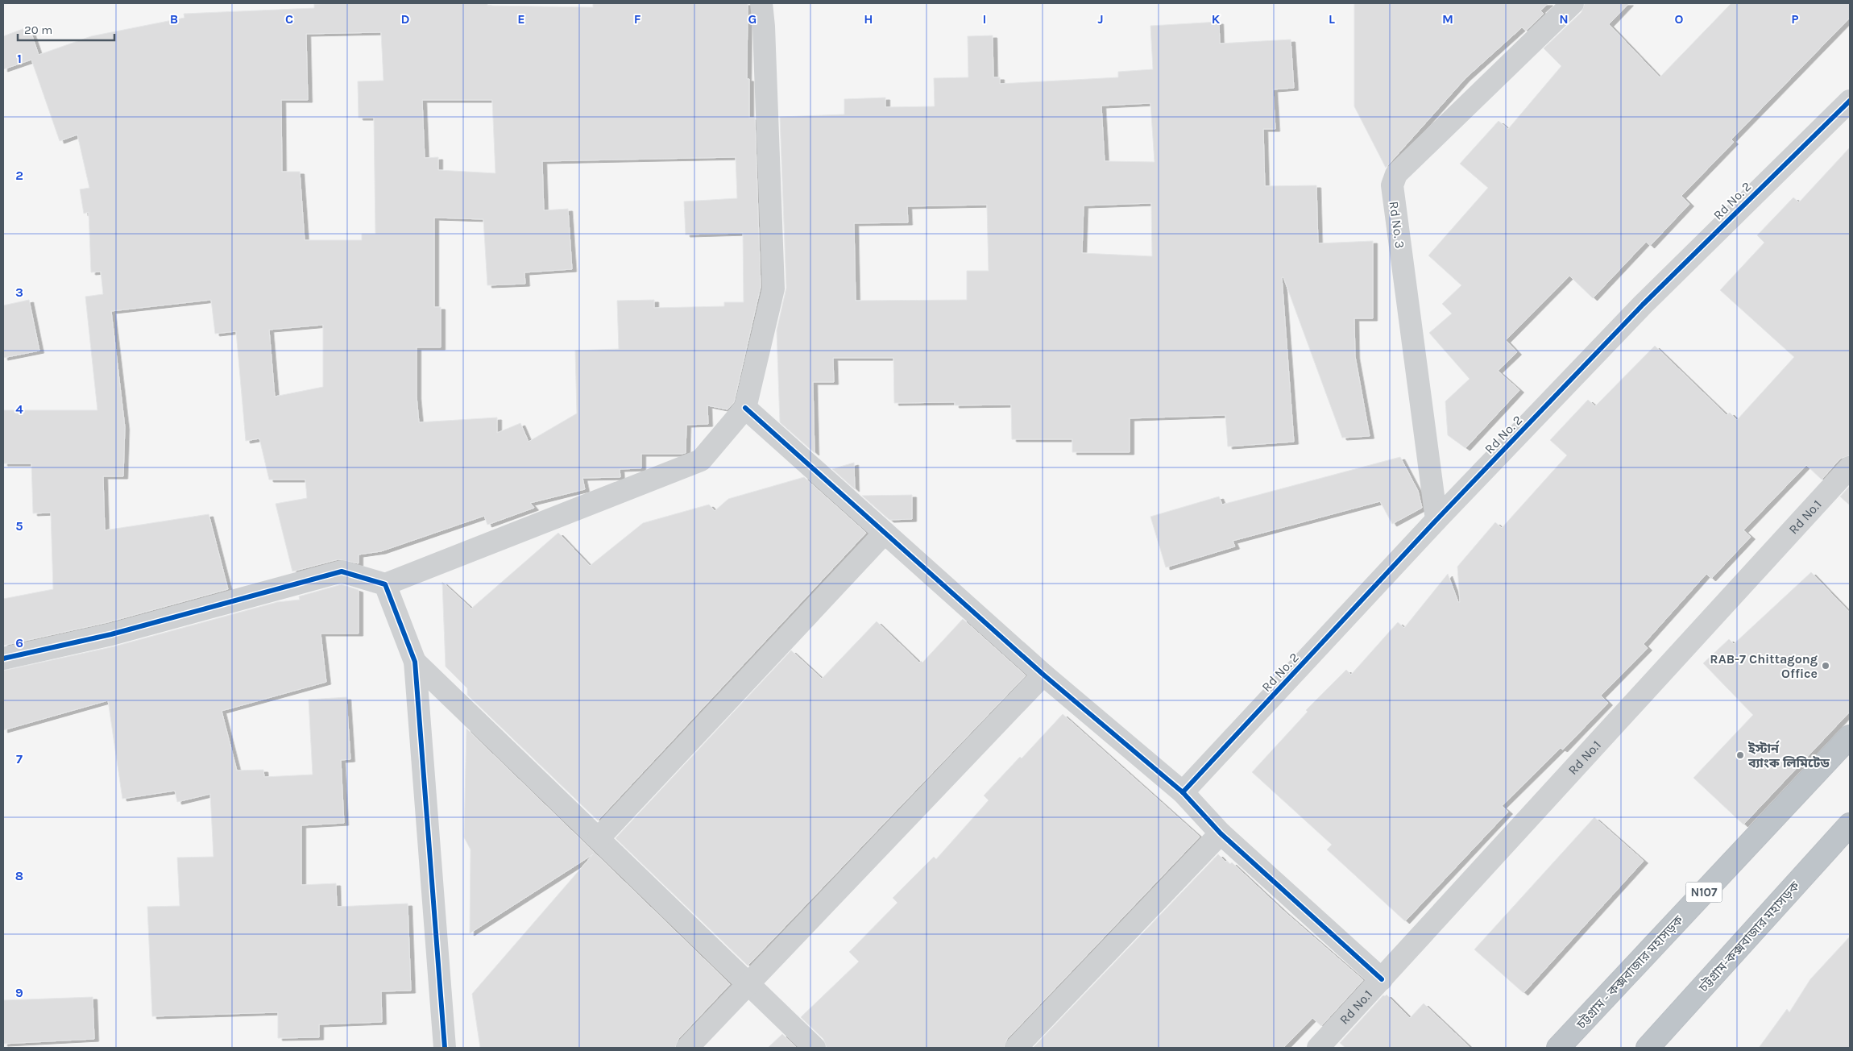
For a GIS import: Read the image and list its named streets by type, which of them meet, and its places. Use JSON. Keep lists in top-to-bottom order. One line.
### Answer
{"streets":{"highway":["N107","চট্টগ্রাম-কক্সবাজার মহাসড়ক","চট্টগ্রাম - কক্সবাজার মহাসড়ক"],"street":["Rd No. 2","Rd No. 3","Rd No.1"]},"crossings":[["Rd No. 2","Rd No. 3"]],"places":["RAB-7 Chittagong Office","ইস্টার্ন ব্যাংক লিমিটেড"],"scale_bar":"20 m","grid":{"columns":["B","C","D","E","F","G","H","I","J","K","L","M","N","O","P"],"rows":["1","2","3","4","5","6","7","8","9"]}}
